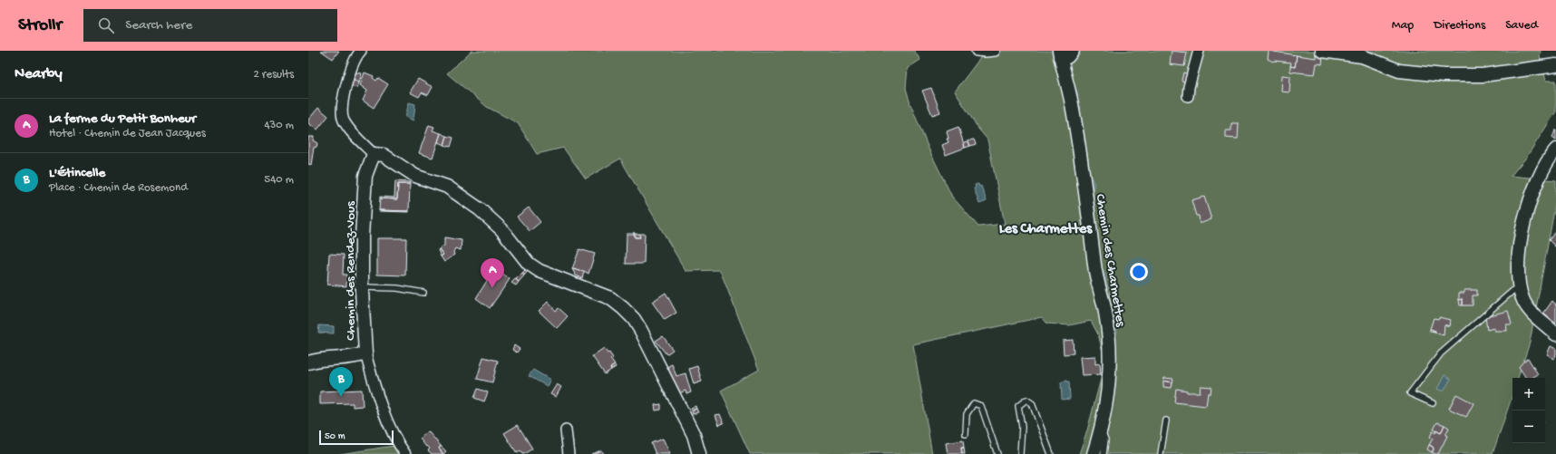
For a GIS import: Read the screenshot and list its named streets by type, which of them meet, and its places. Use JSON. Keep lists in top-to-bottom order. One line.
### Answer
{"streets":{"street":["Chemin des Charmettes","Chemin des Rendez-Vous"]},"districts":["Les Charmettes"],"scale_bar":"50 m","page":{"header":"Strollr","search":"Search here","nav":["Map","Directions","Saved"],"heading":["Nearby","2 results"],"list":[{"mark":"A","name":"La ferme du Petit Bonheur","note":"Hotel · Chemin de Jean Jacques","value":"430 m"},{"mark":"B","name":"L'Étincelle","note":"Place · Chemin de Rosemond","value":"540 m"}],"pins":["A","B"],"map_buttons":["+","−"],"scale":"50 m"}}
